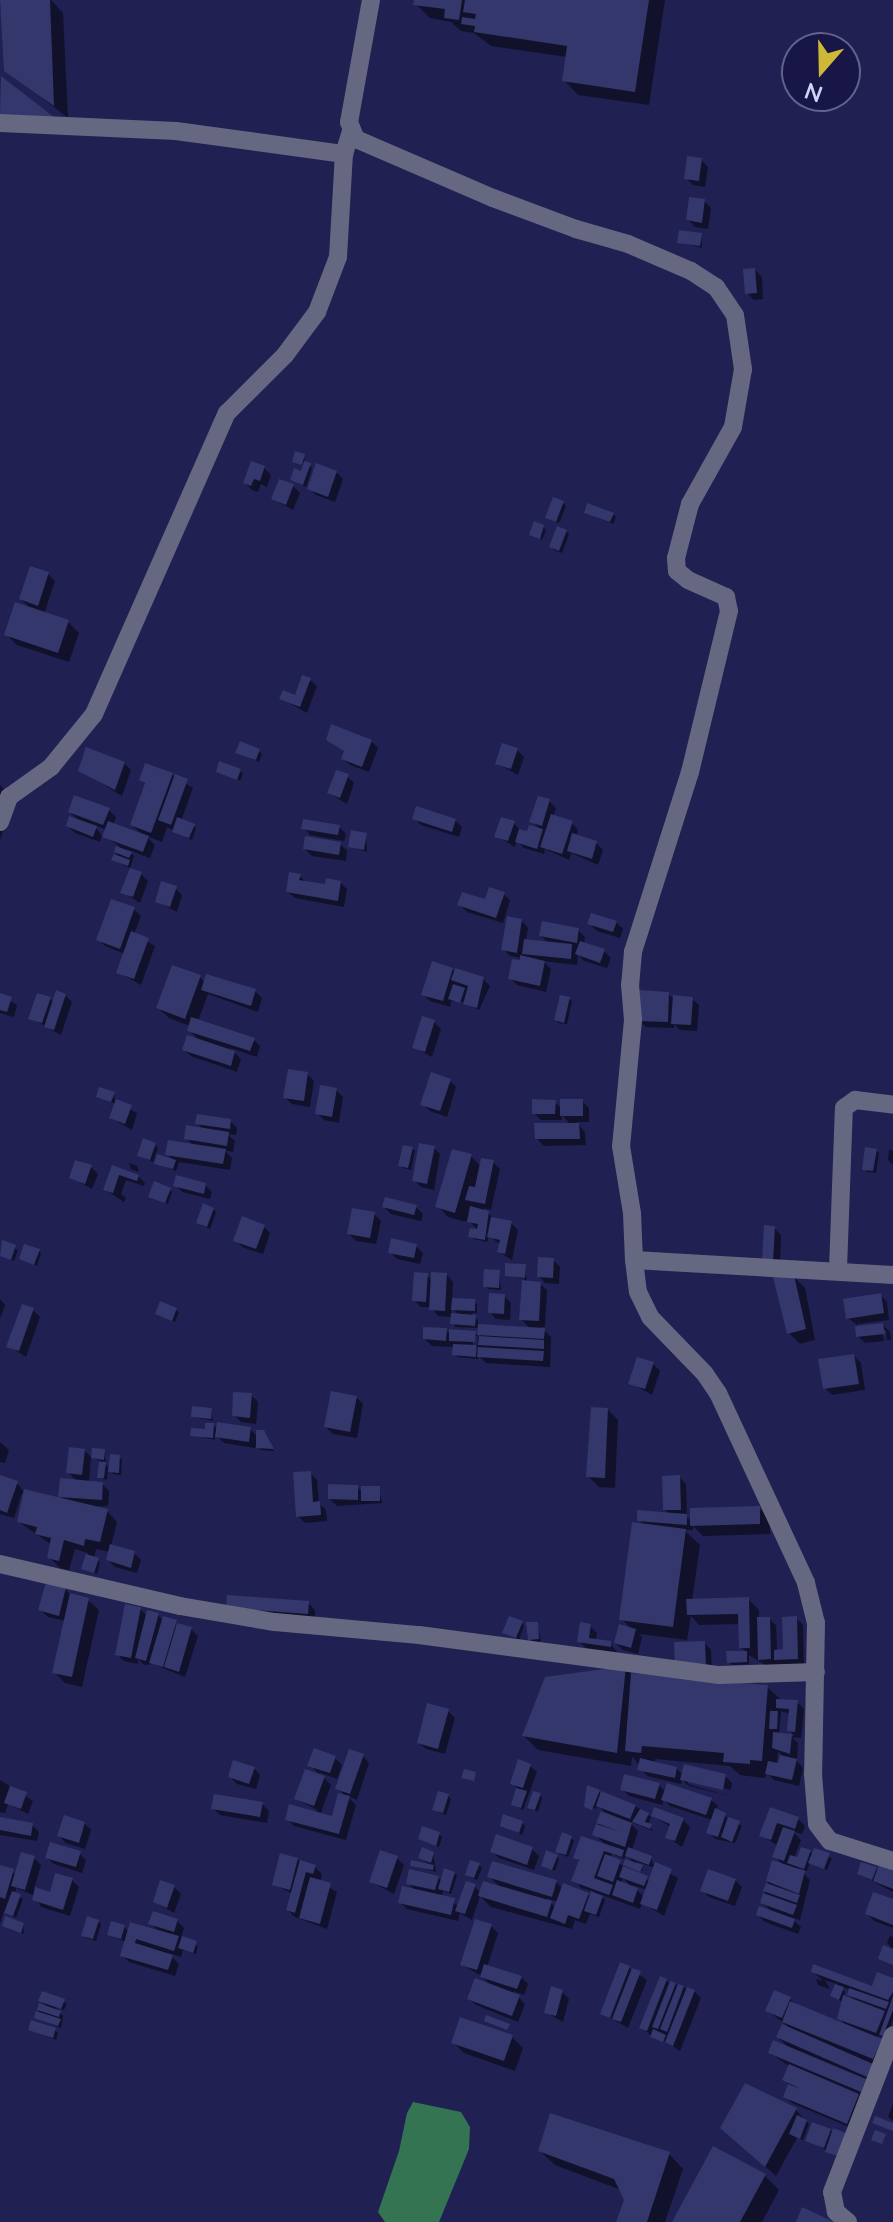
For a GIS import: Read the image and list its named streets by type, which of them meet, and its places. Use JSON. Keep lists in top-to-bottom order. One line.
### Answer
{"north":"bottom"}
